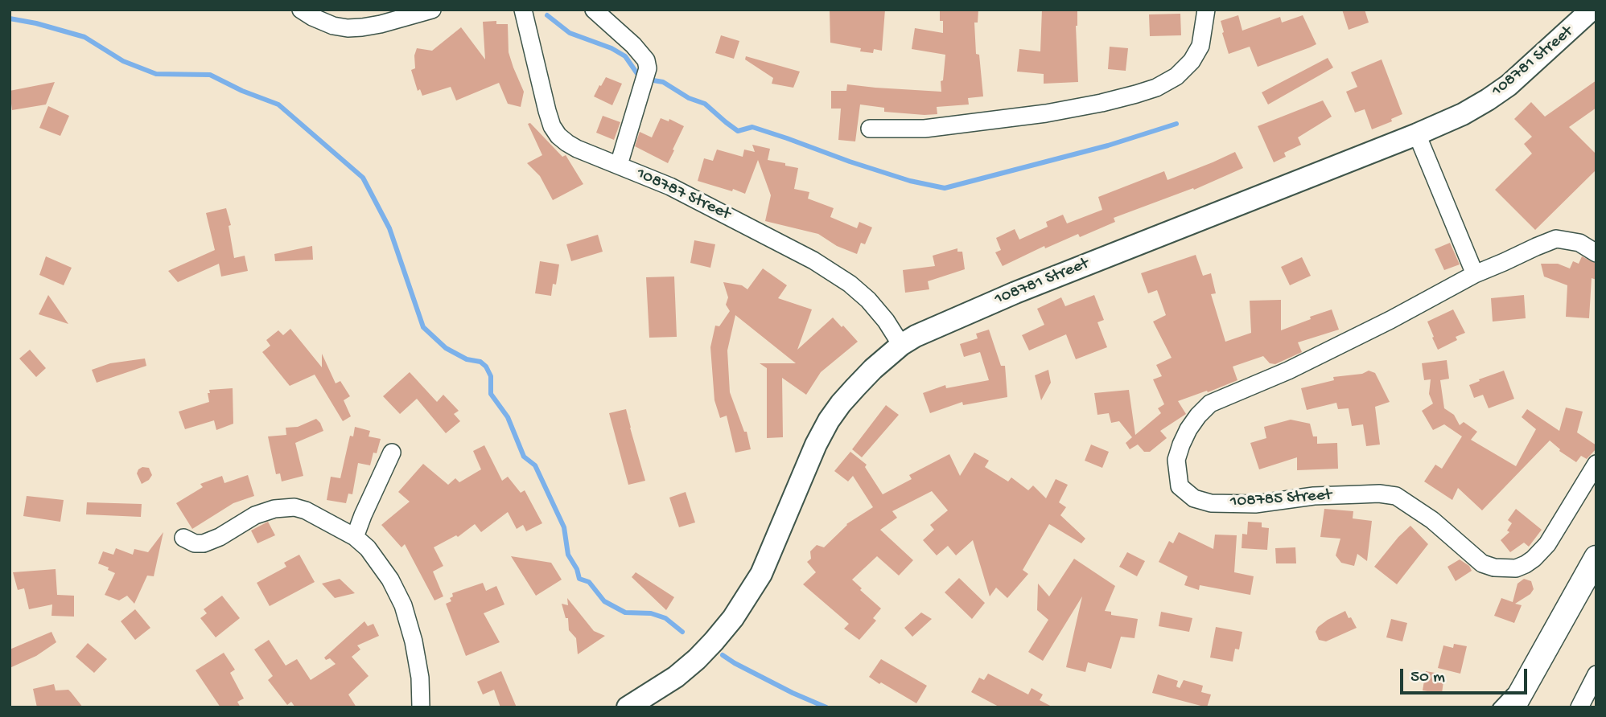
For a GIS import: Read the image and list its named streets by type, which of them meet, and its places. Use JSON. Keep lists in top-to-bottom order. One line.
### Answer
{"streets":{"street":["108781 Street","108787 Street","108785 Street"]},"crossings":[["108781 Street","108787 Street"]],"scale_bar":"50 m"}
